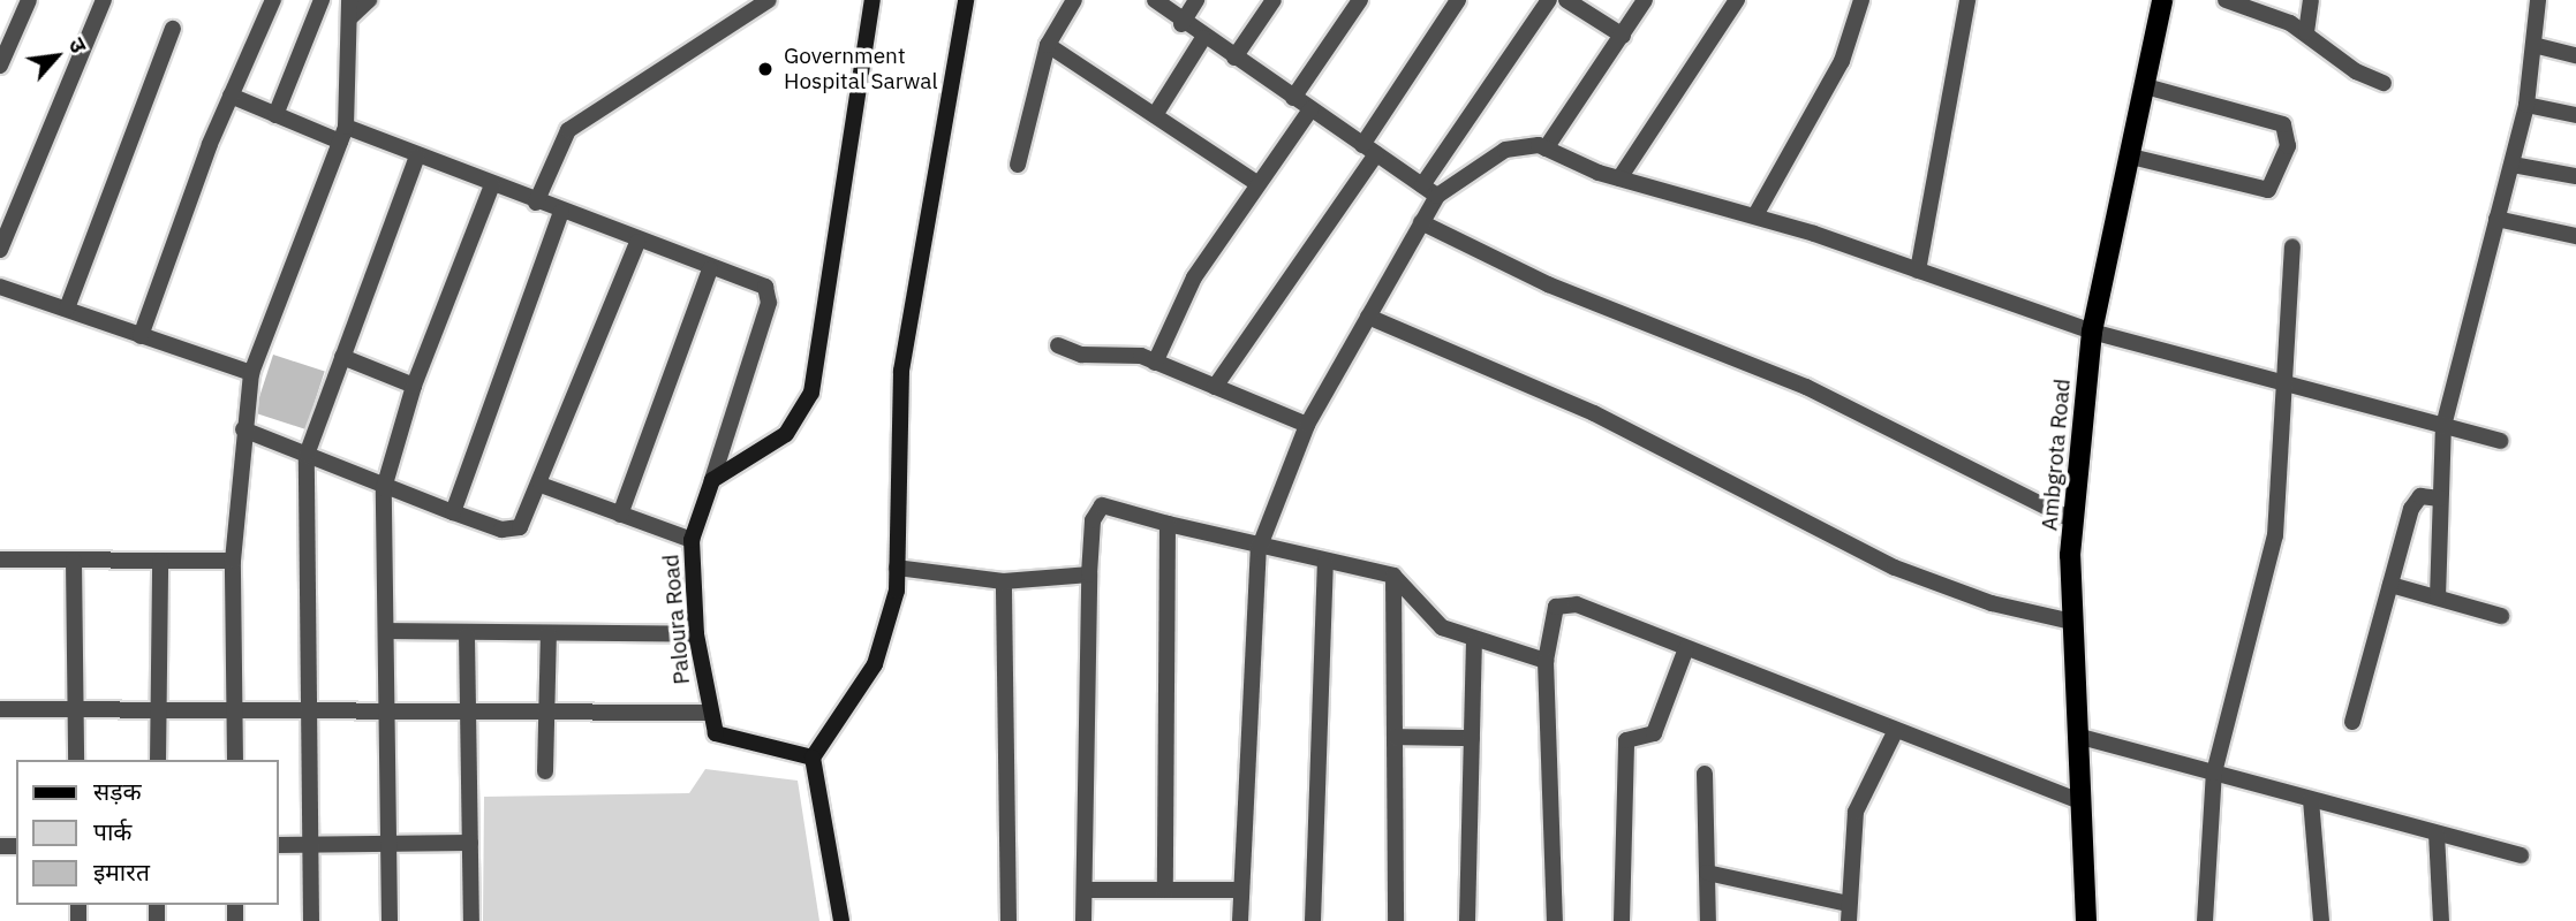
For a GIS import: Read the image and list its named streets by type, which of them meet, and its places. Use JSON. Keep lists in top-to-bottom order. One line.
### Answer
{"streets":{"main road":["Ambgrota Road","Paloura Road"]},"places":["Government Hospital Sarwal"],"legend":["सड़क","पार्क","इमारत"],"north":"top right"}
